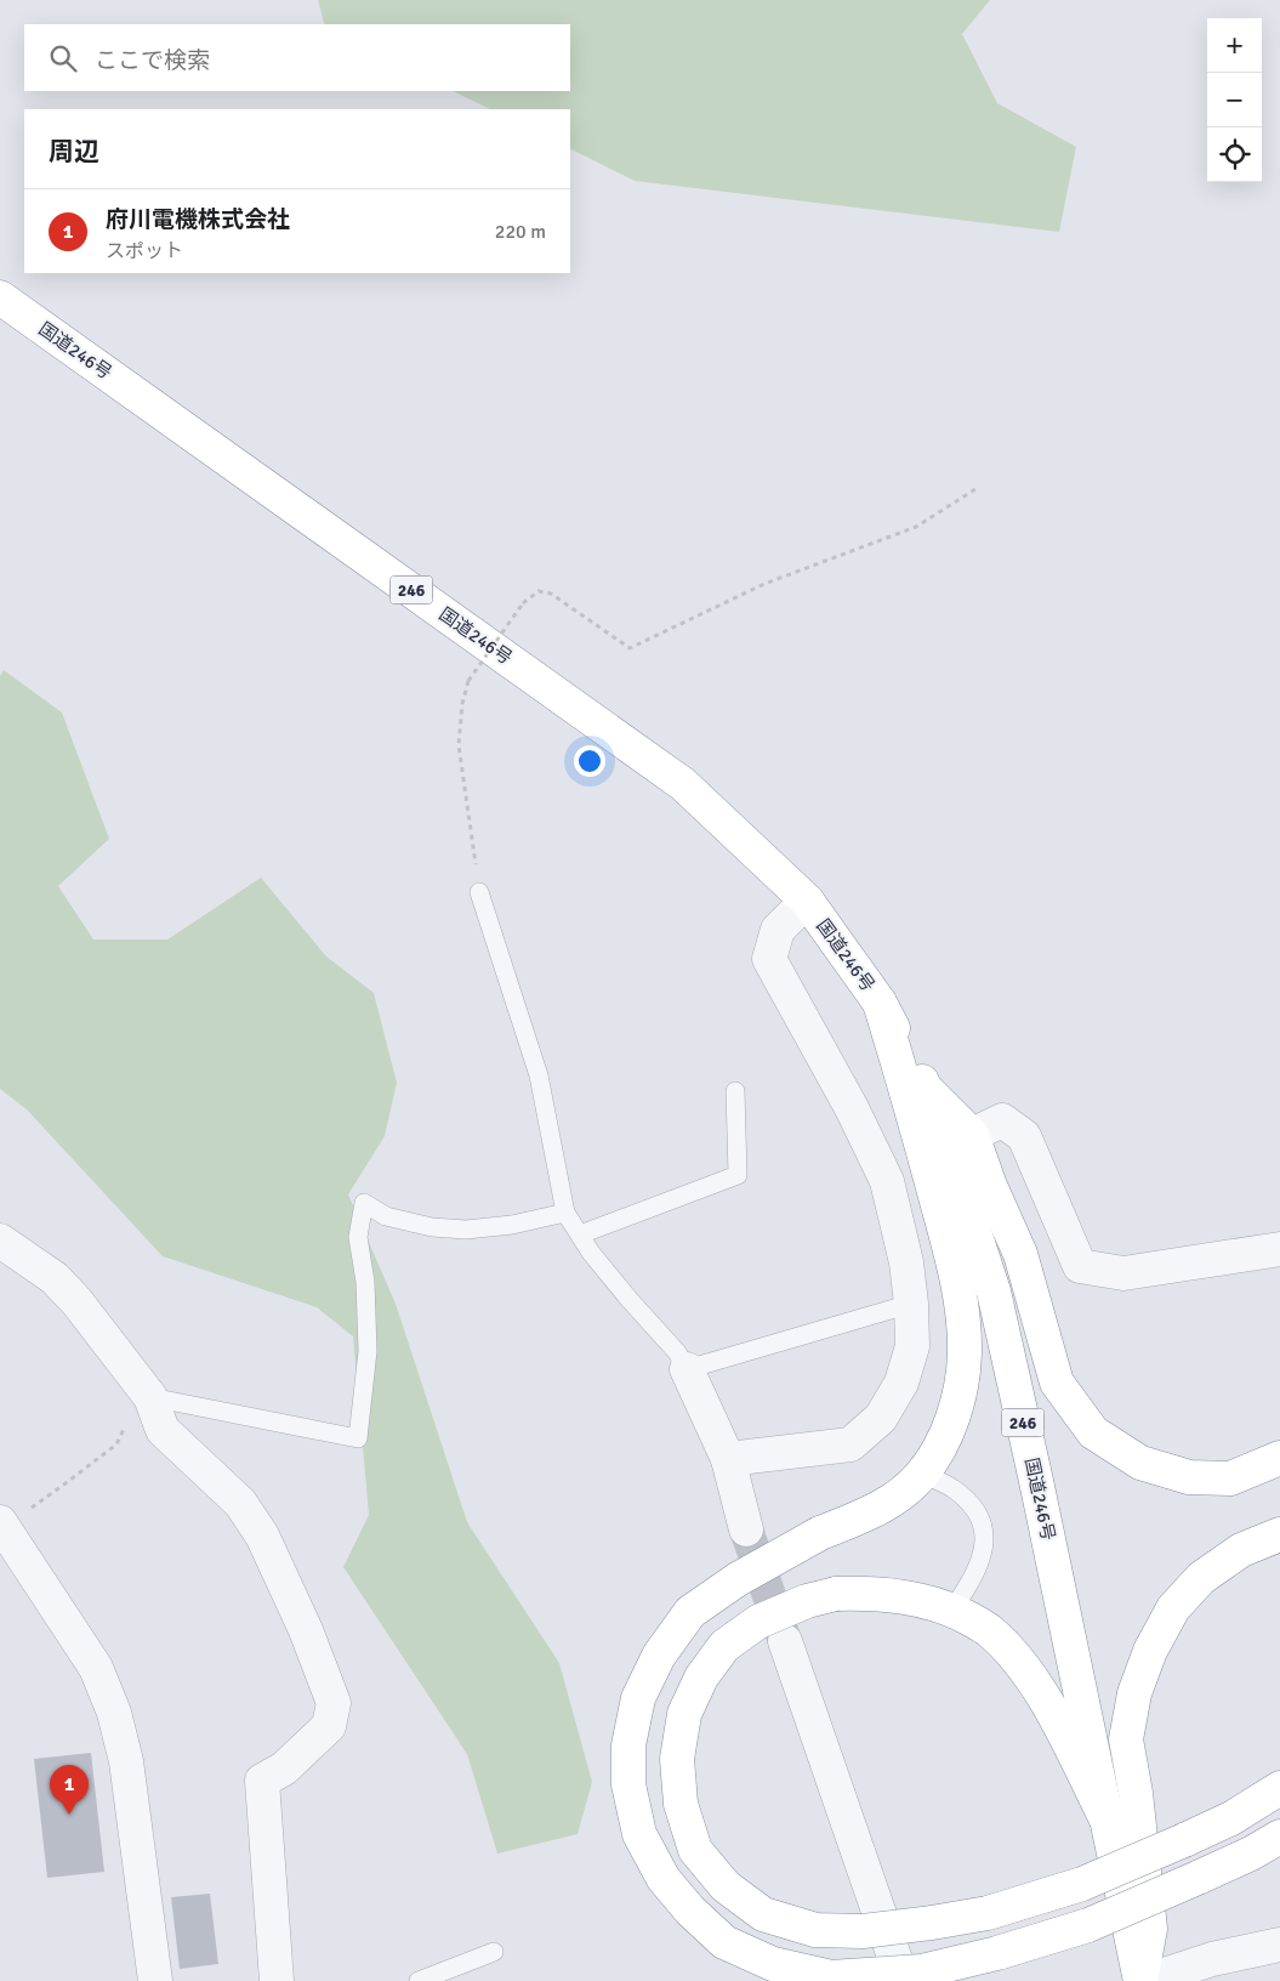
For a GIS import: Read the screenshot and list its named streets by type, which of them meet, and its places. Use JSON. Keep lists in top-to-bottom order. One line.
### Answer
{"streets":{"highway":["国道246号","246"]},"page":{"map_buttons":["+","−"],"search":"ここで検索","heading":"周辺","list":[{"mark":"1","name":"府川電機株式会社","note":"スポット","value":"220 m"}],"pins":"1"}}
